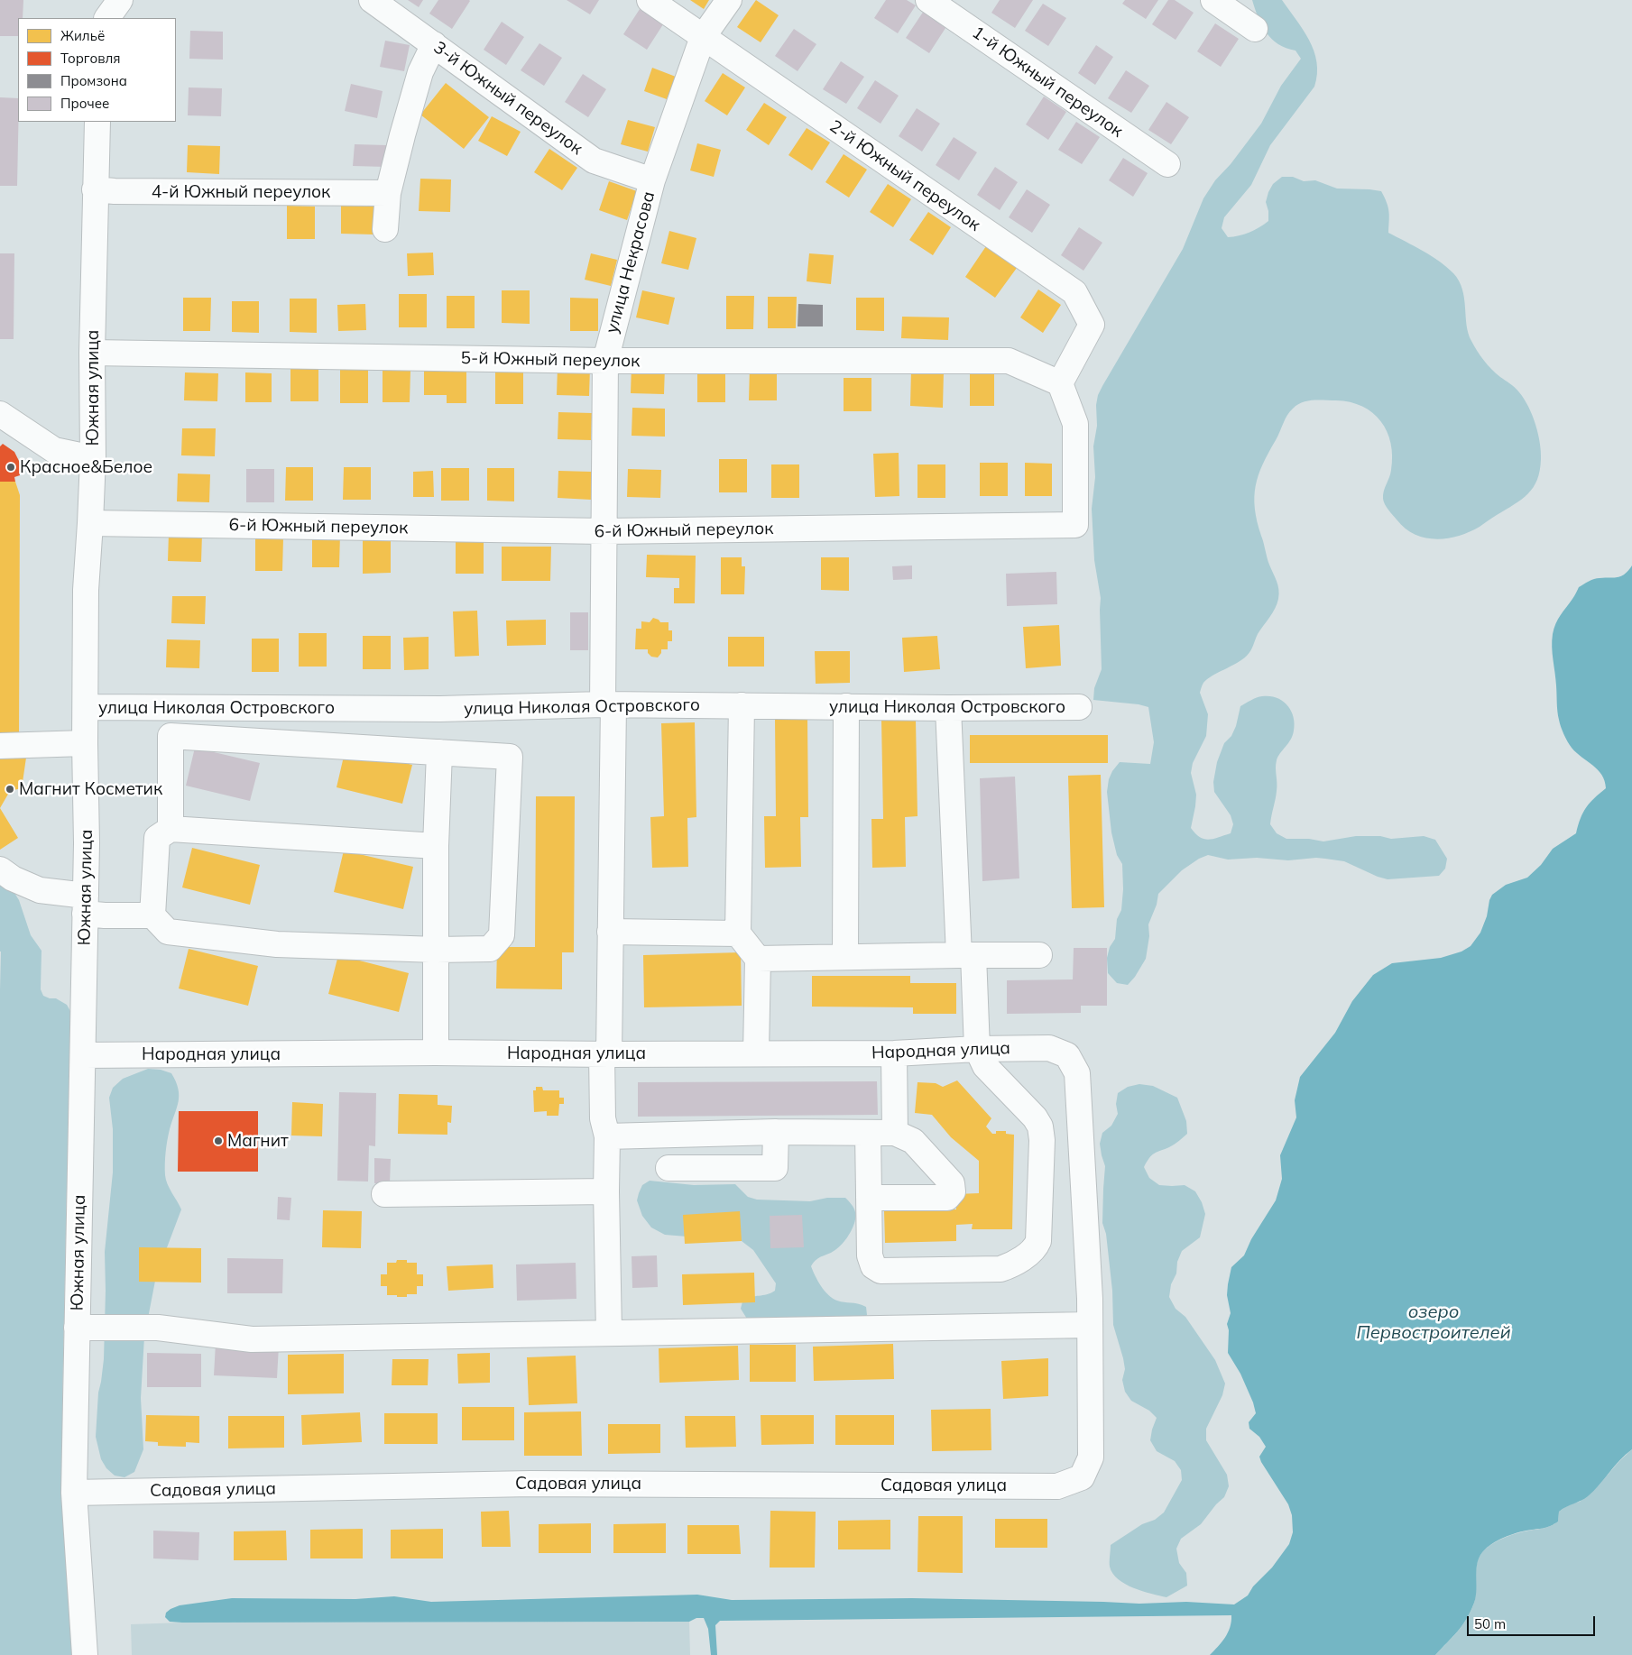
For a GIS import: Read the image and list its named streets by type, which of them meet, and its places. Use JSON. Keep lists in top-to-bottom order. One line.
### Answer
{"streets":{"street":["1-й Южный переулок","3-й Южный переулок","2-й Южный переулок","4-й Южный переулок","улица Некрасова","5-й Южный переулок","Южная улица","6-й Южный переулок","улица Николая Островского","Народная улица","Садовая улица"]},"crossings":[["3-й Южный переулок","улица Некрасова"],["2-й Южный переулок","улица Некрасова"],["2-й Южный переулок","5-й Южный переулок"],["2-й Южный переулок","6-й Южный переулок"],["4-й Южный переулок","Южная улица"],["улица Некрасова","5-й Южный переулок"],["улица Некрасова","6-й Южный переулок"],["улица Некрасова","улица Николая Островского"],["улица Некрасова","Народная улица"],["5-й Южный переулок","Южная улица"],["5-й Южный переулок","6-й Южный переулок"],["Южная улица","6-й Южный переулок"],["Южная улица","улица Николая Островского"],["Южная улица","Народная улица"],["Южная улица","Садовая улица"],["Народная улица","Садовая улица"]],"water":["озеро Первостроителей"],"places":["Красное&Белое","Магнит Косметик","Магнит"],"legend":["Жильё","Торговля","Промзона","Прочее"],"scale_bar":"50 m"}
